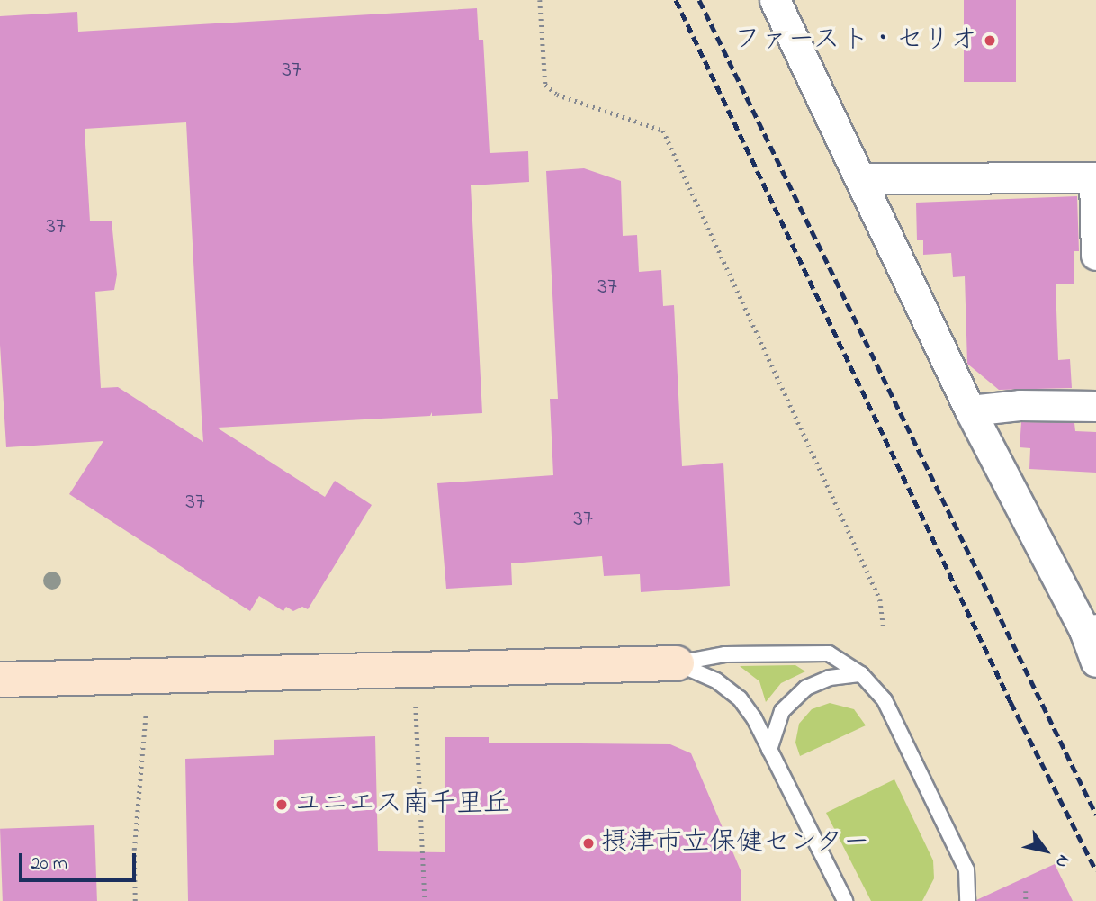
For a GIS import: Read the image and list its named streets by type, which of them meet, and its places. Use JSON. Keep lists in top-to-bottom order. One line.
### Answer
{"places":["ファースト・セリオ","ユニエス南千里丘","摂津市立保健センター"],"house_numbers":["37","37","37","37","37"],"scale_bar":"20 m","north":"bottom right"}
